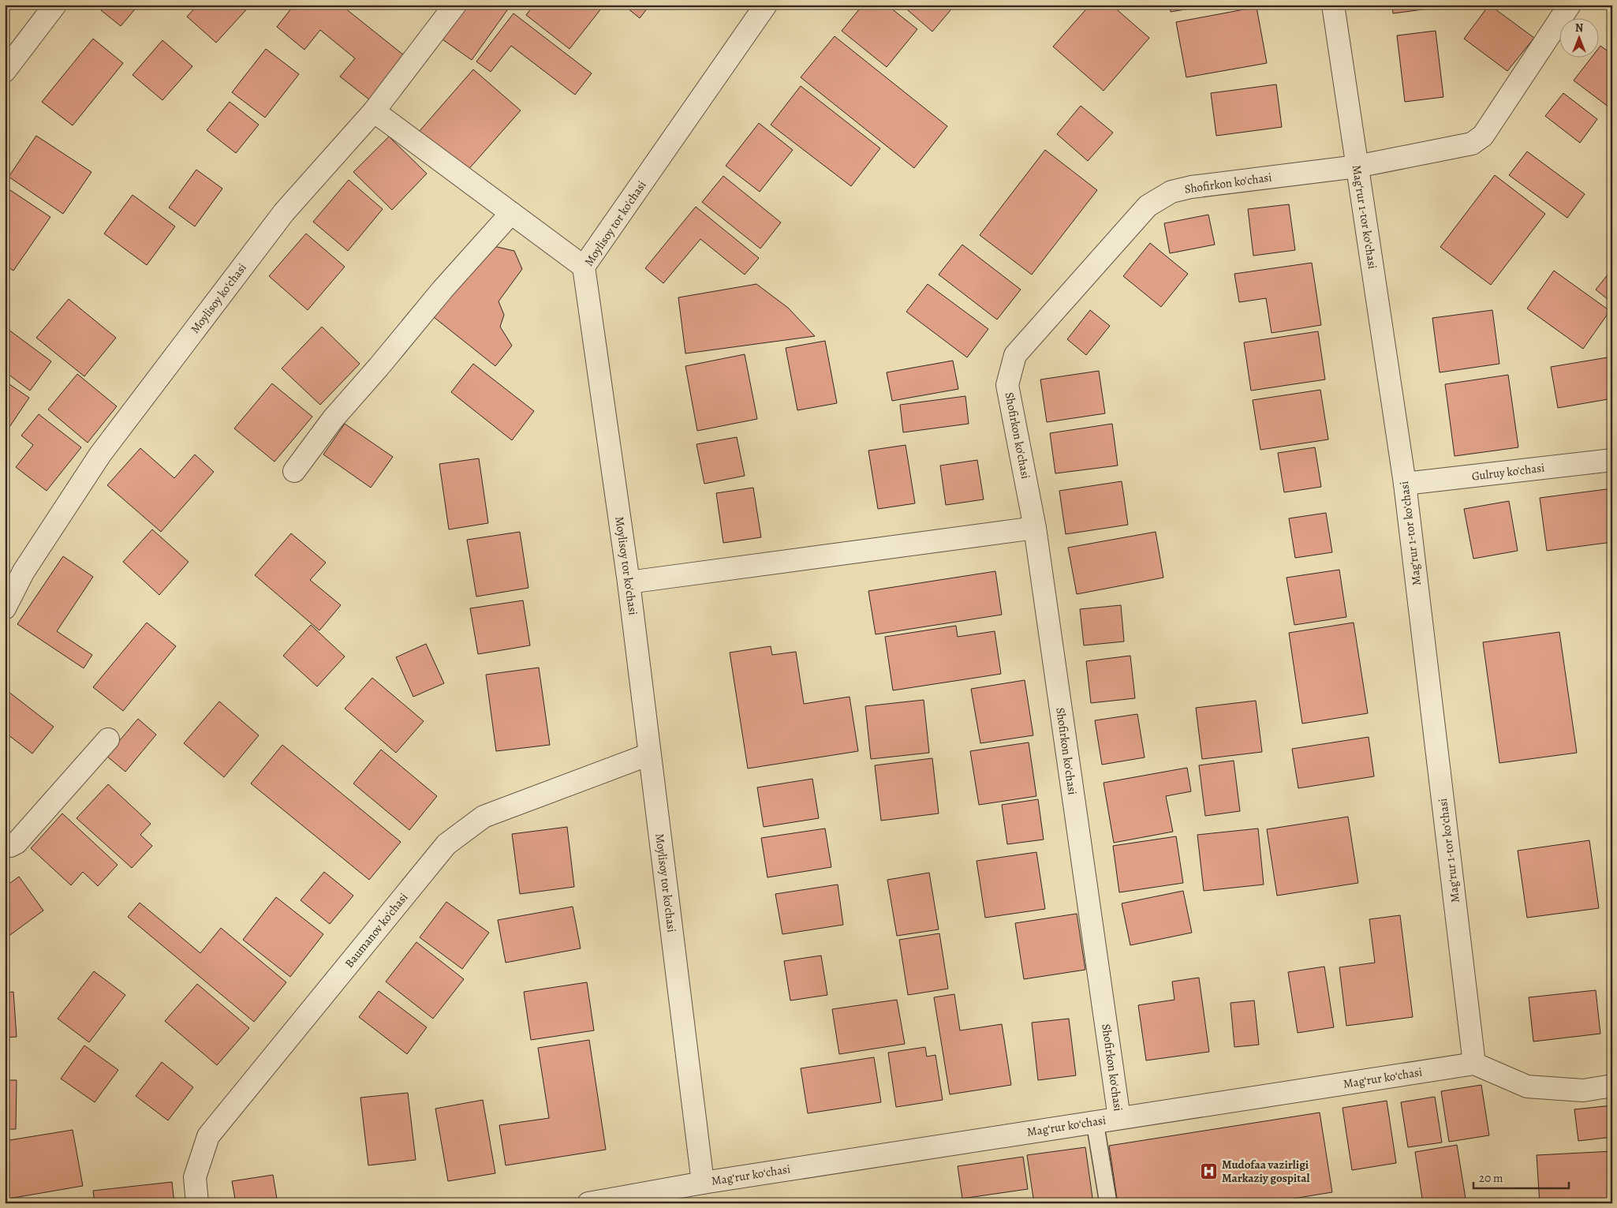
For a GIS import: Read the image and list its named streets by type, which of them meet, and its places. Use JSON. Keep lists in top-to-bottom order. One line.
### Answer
{"streets":{"street":["Shofirkon ko'chasi","Magʻrur 1-tor koʻchasi","Moylisoy tor ko'chasi","Moylisoy koʻchasi","Gulruy ko'chasi","Baumanov ko'chasi","Magʻrur koʻchasi"]},"crossings":[["Shofirkon ko'chasi","Magʻrur 1-tor koʻchasi"],["Shofirkon ko'chasi","Magʻrur koʻchasi"],["Magʻrur 1-tor koʻchasi","Gulruy ko'chasi"],["Magʻrur 1-tor koʻchasi","Magʻrur koʻchasi"],["Moylisoy tor ko'chasi","Baumanov ko'chasi"],["Moylisoy tor ko'chasi","Magʻrur koʻchasi"]],"places":{"hospital":["Mudofaa vazirligi Markaziy gospital"]},"scale_bar":"20 m","north":"top"}
